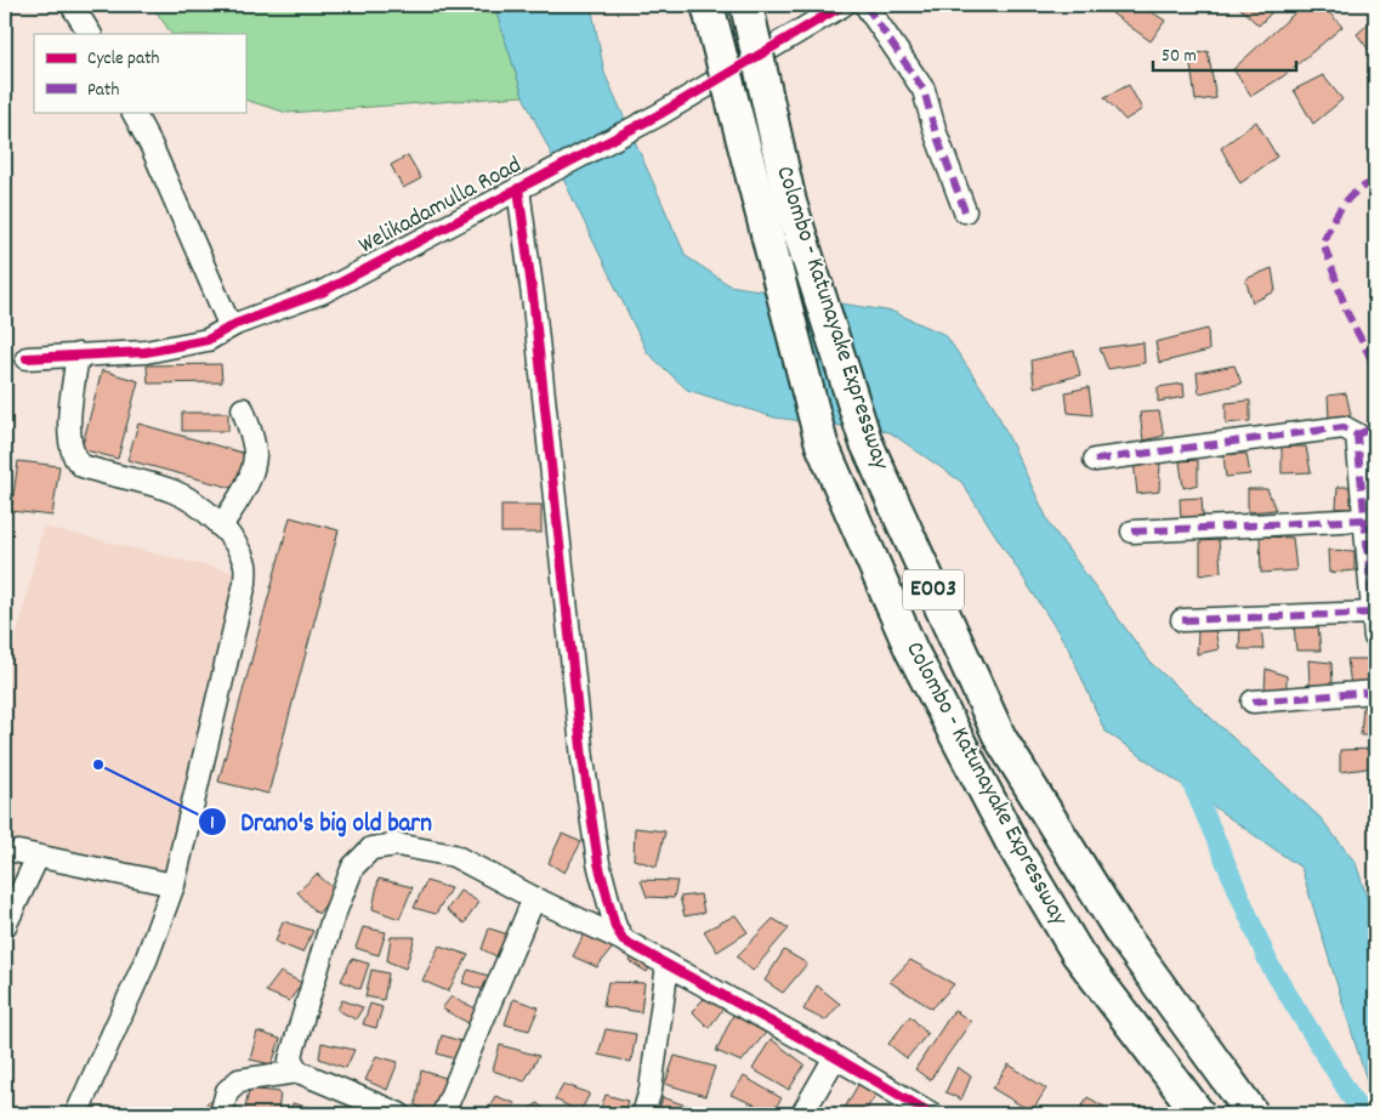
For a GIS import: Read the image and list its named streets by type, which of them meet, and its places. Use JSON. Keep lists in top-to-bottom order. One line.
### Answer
{"streets":{"highway":["Colombo - Katunayake Expressway","E003"],"street":["Welikadamulla Road"]},"places":["Drano's big old barn"],"legend":["Cycle path","Path"],"scale_bar":"50 m"}
